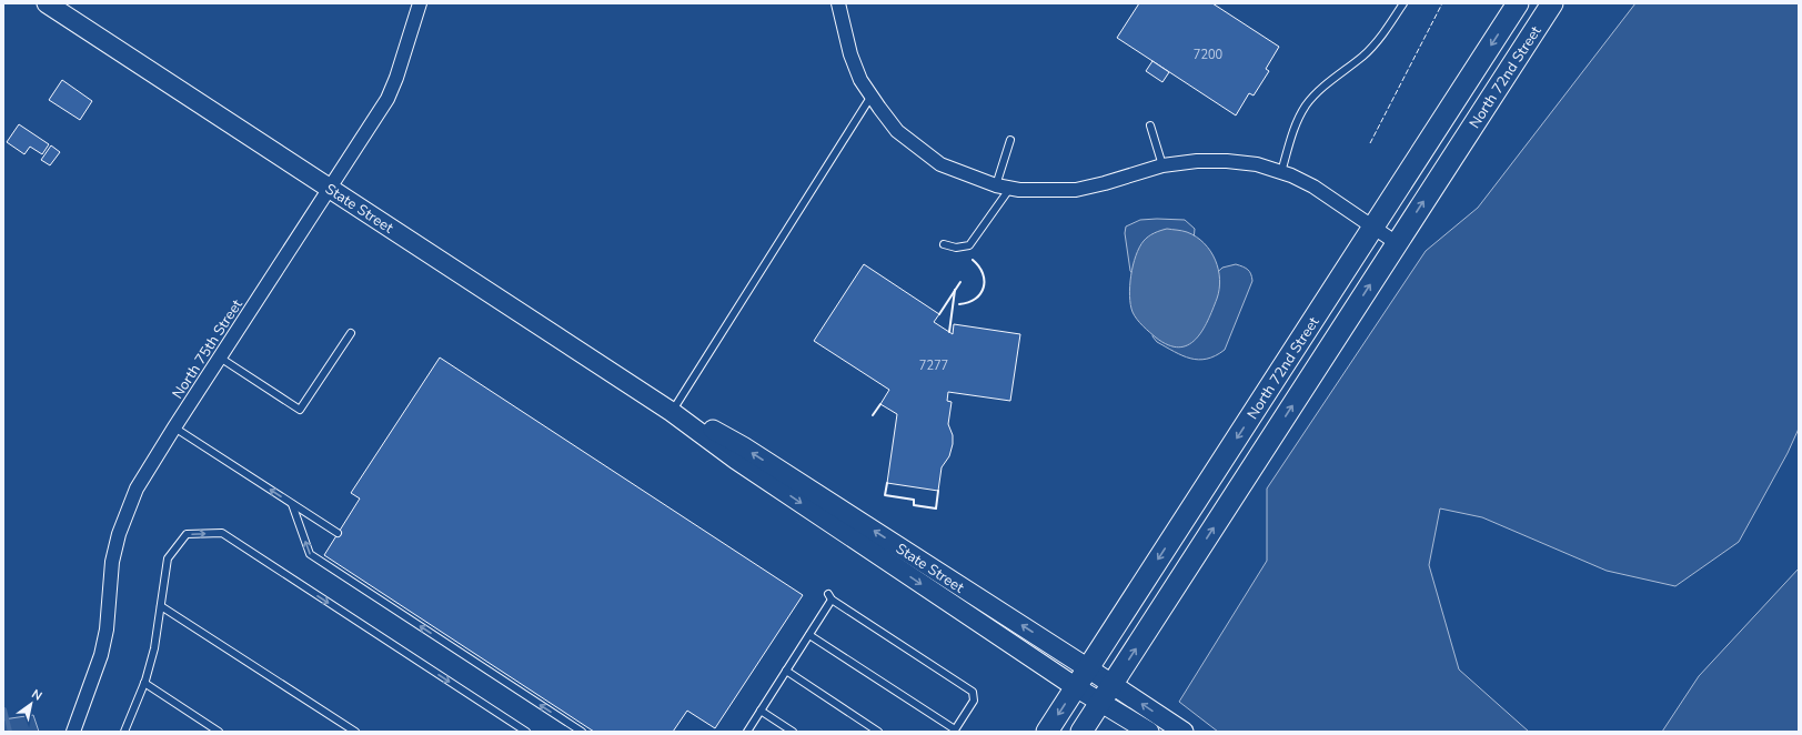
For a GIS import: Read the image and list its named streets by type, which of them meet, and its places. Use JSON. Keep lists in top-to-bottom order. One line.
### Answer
{"streets":{"main road":["North 72nd Street"],"street":["State Street","North 75th Street"]},"crossings":[["North 72nd Street","State Street"],["State Street","North 75th Street"]],"house_numbers":["7200","7277"],"north":"top right"}
